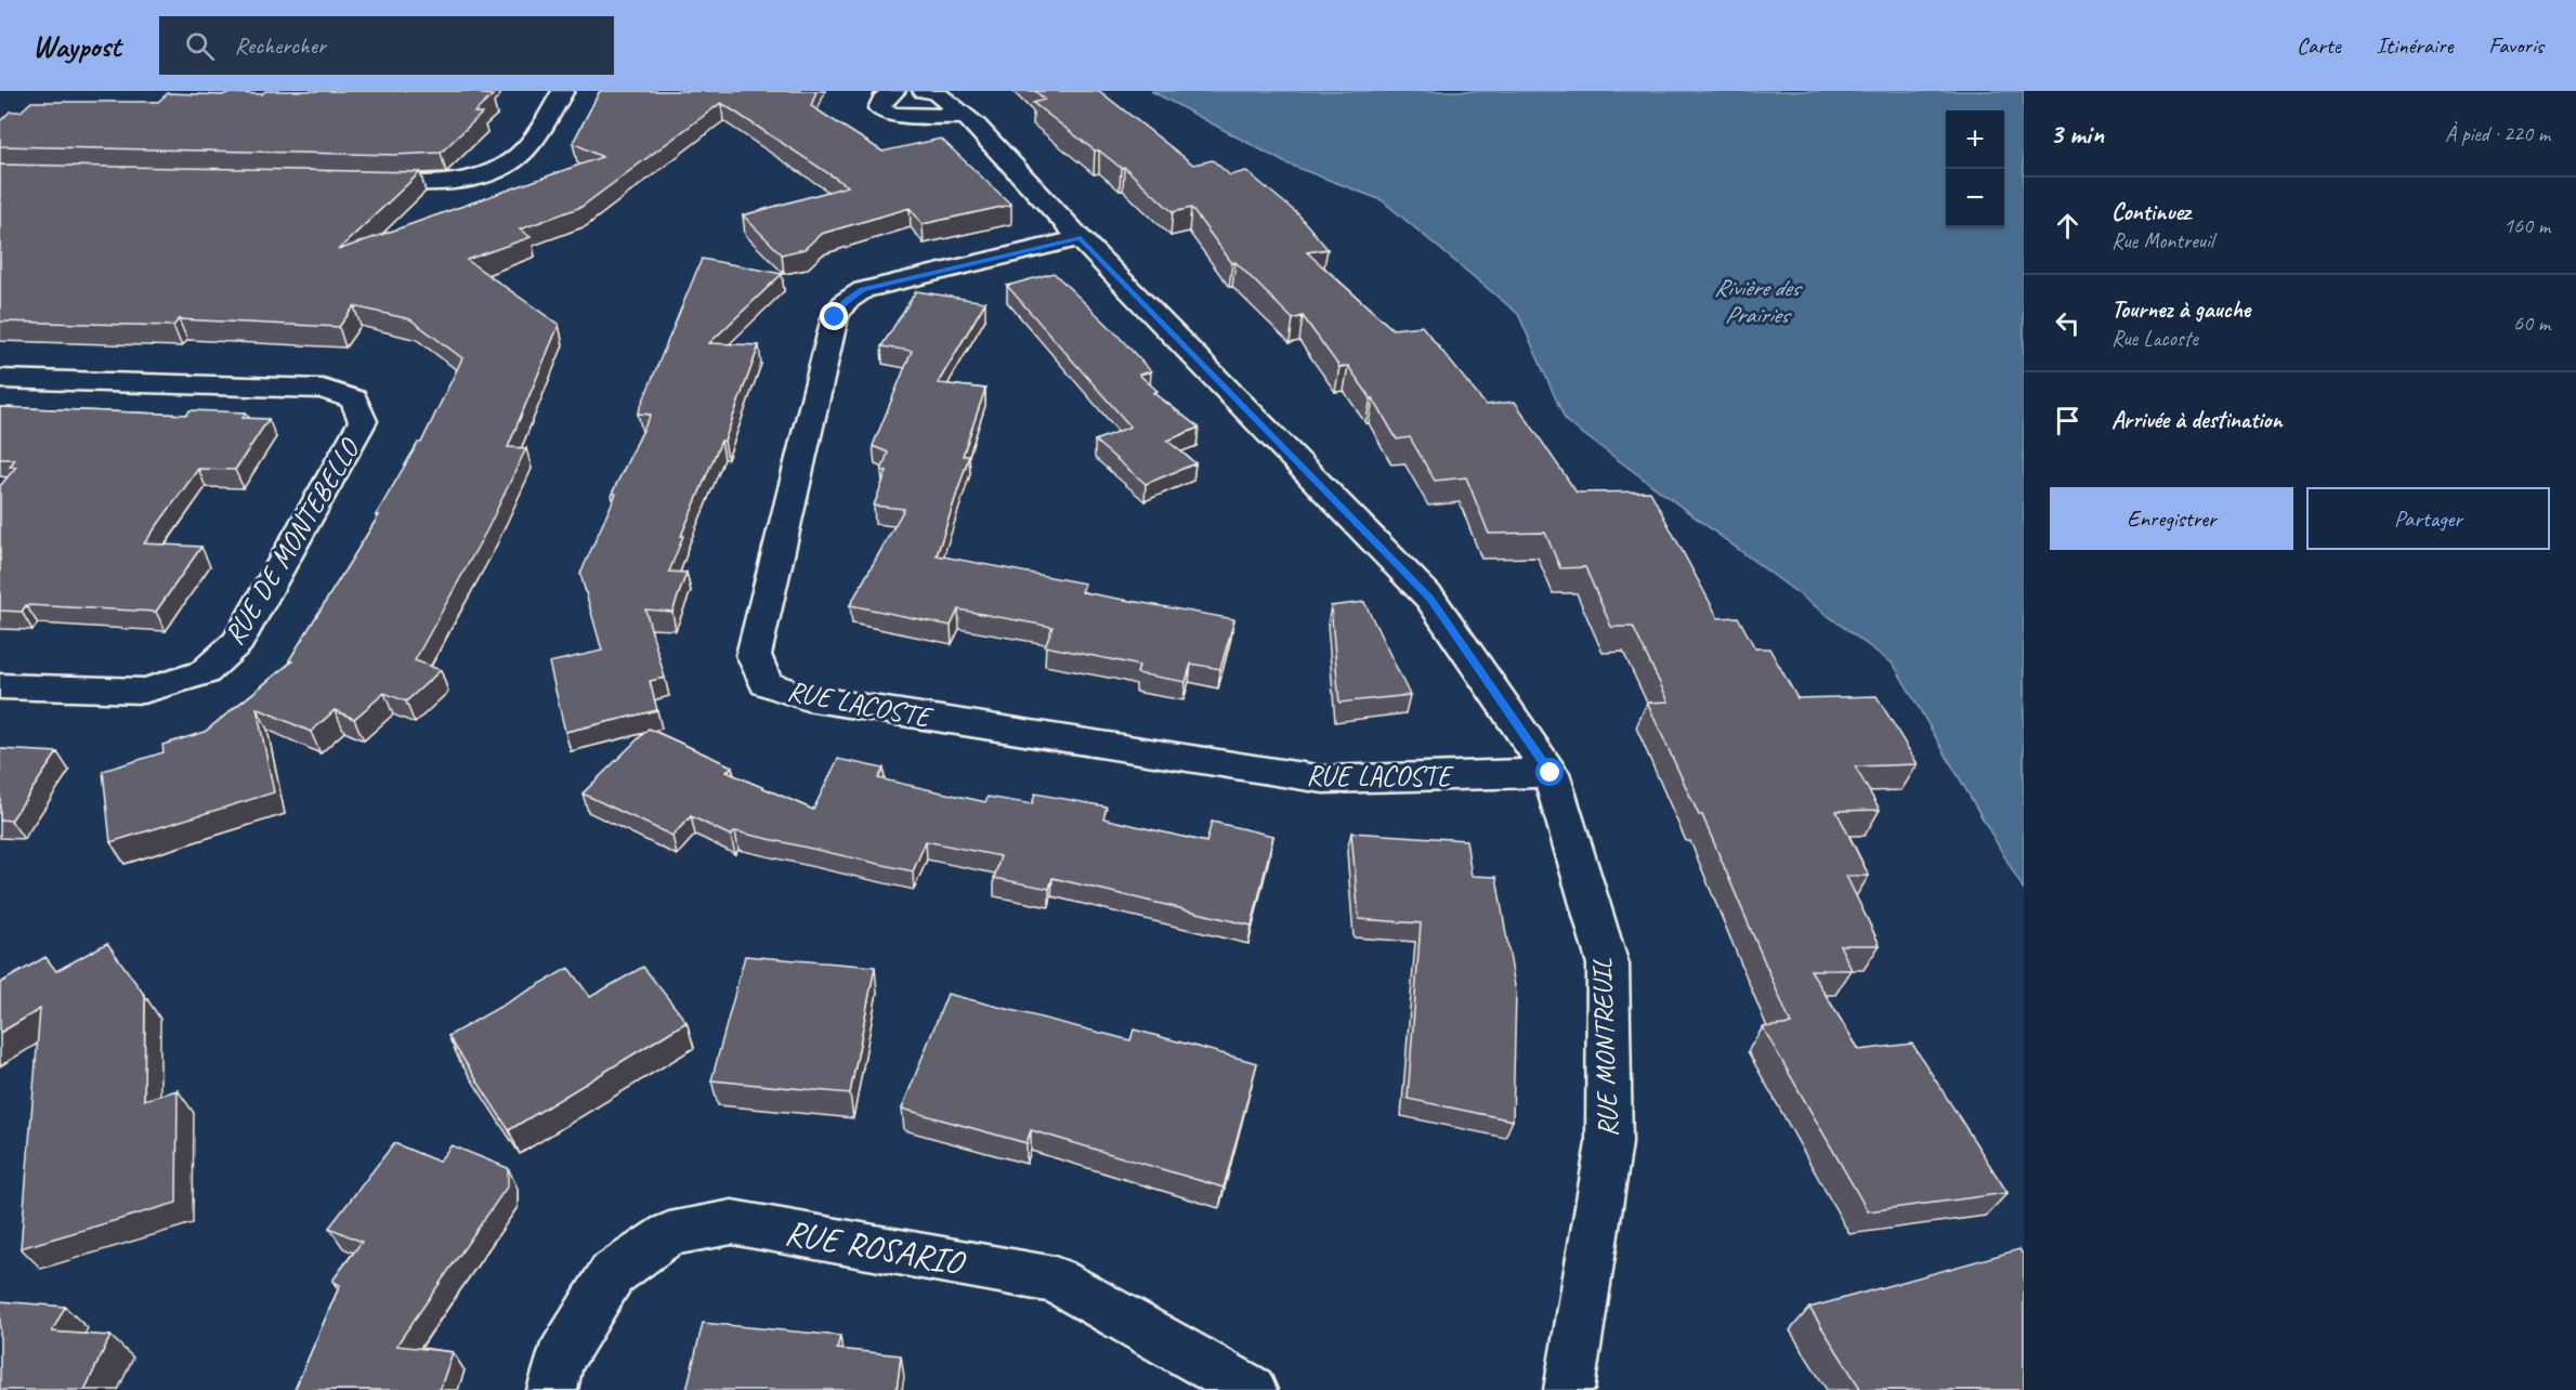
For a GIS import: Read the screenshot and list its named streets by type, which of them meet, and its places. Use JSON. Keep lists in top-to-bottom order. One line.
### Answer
{"streets":{"street":["RUE DE MONTEBELLO","RUE LACOSTE","RUE MONTREUIL","RUE ROSARIO"]},"crossings":[["RUE LACOSTE","RUE MONTREUIL"]],"water":["Rivière des Prairies"],"page":{"header":"Waypost","search":"Rechercher","nav":["Carte","Itinéraire","Favoris"],"heading":["3 min","À pied · 220 m"],"map_buttons":["+","−"],"list":[["Continuez","Rue Montreuil","160 m"],["Tournez à gauche","Rue Lacoste","60 m"],"Arrivée à destination"],"buttons":["Enregistrer","Partager"]}}
